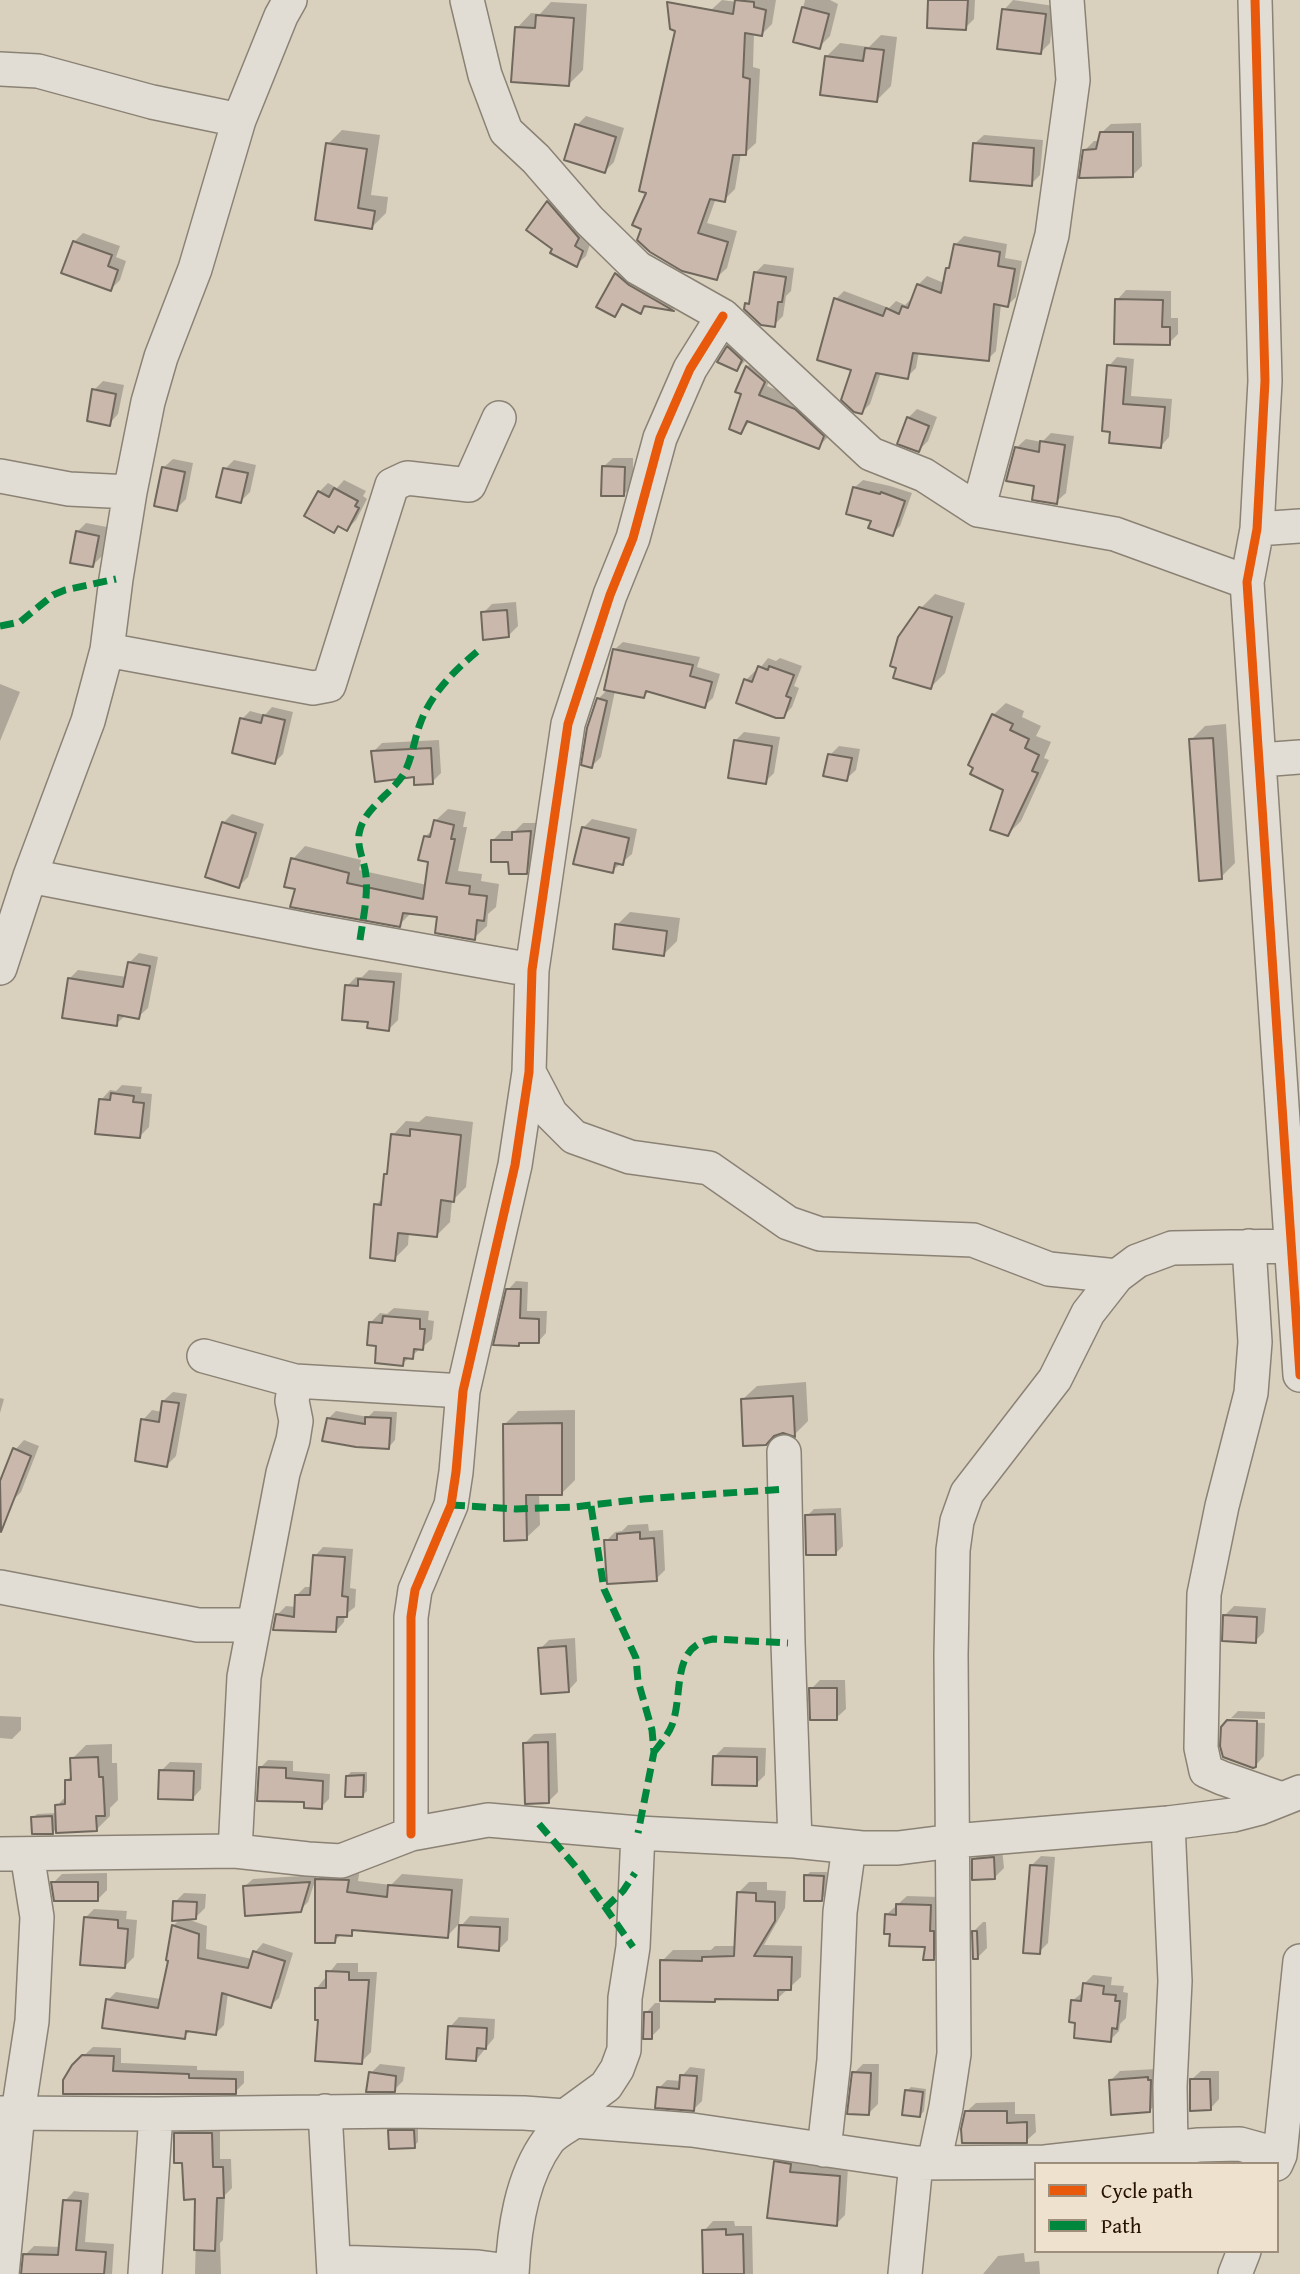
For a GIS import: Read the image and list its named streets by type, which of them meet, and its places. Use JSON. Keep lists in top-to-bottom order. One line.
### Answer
{"legend":["Cycle path","Path"]}
